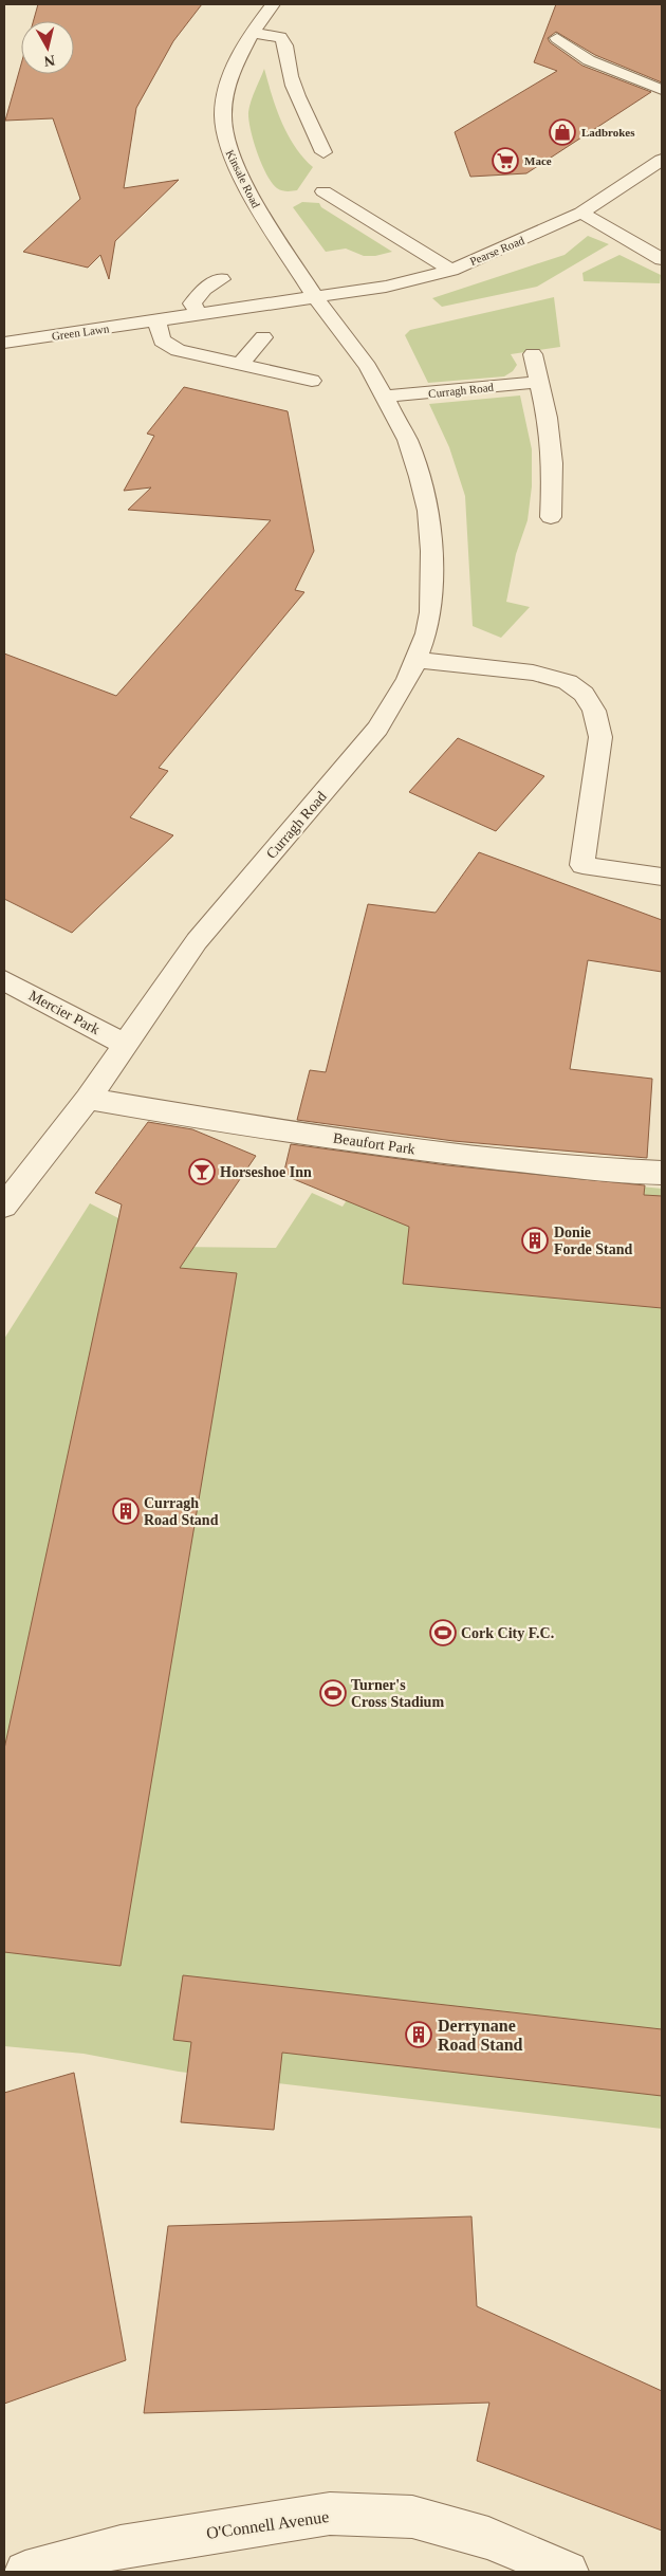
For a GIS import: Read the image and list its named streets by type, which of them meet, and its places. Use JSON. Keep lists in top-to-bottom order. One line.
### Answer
{"streets":{"street":["Kinsale Road","Pearse Road","Green Lawn","Curragh Road","Mercier Park","Beaufort Park","O'Connell Avenue"]},"crossings":[["Kinsale Road","Pearse Road"],["Kinsale Road","Green Lawn"],["Kinsale Road","Curragh Road"],["Pearse Road","Green Lawn"],["Pearse Road","Curragh Road"],["Green Lawn","Curragh Road"],["Curragh Road","Mercier Park"],["Curragh Road","Beaufort Park"]],"places":{"shop":["Ladbrokes"],"supermarket":["Mace"],"bar":["Horseshoe Inn"],"building":["Donie Forde Stand","Curragh Road Stand","Derrynane Road Stand"],"sports":["Cork City F.C.","Turner's Cross Stadium"]},"north":"bottom"}
